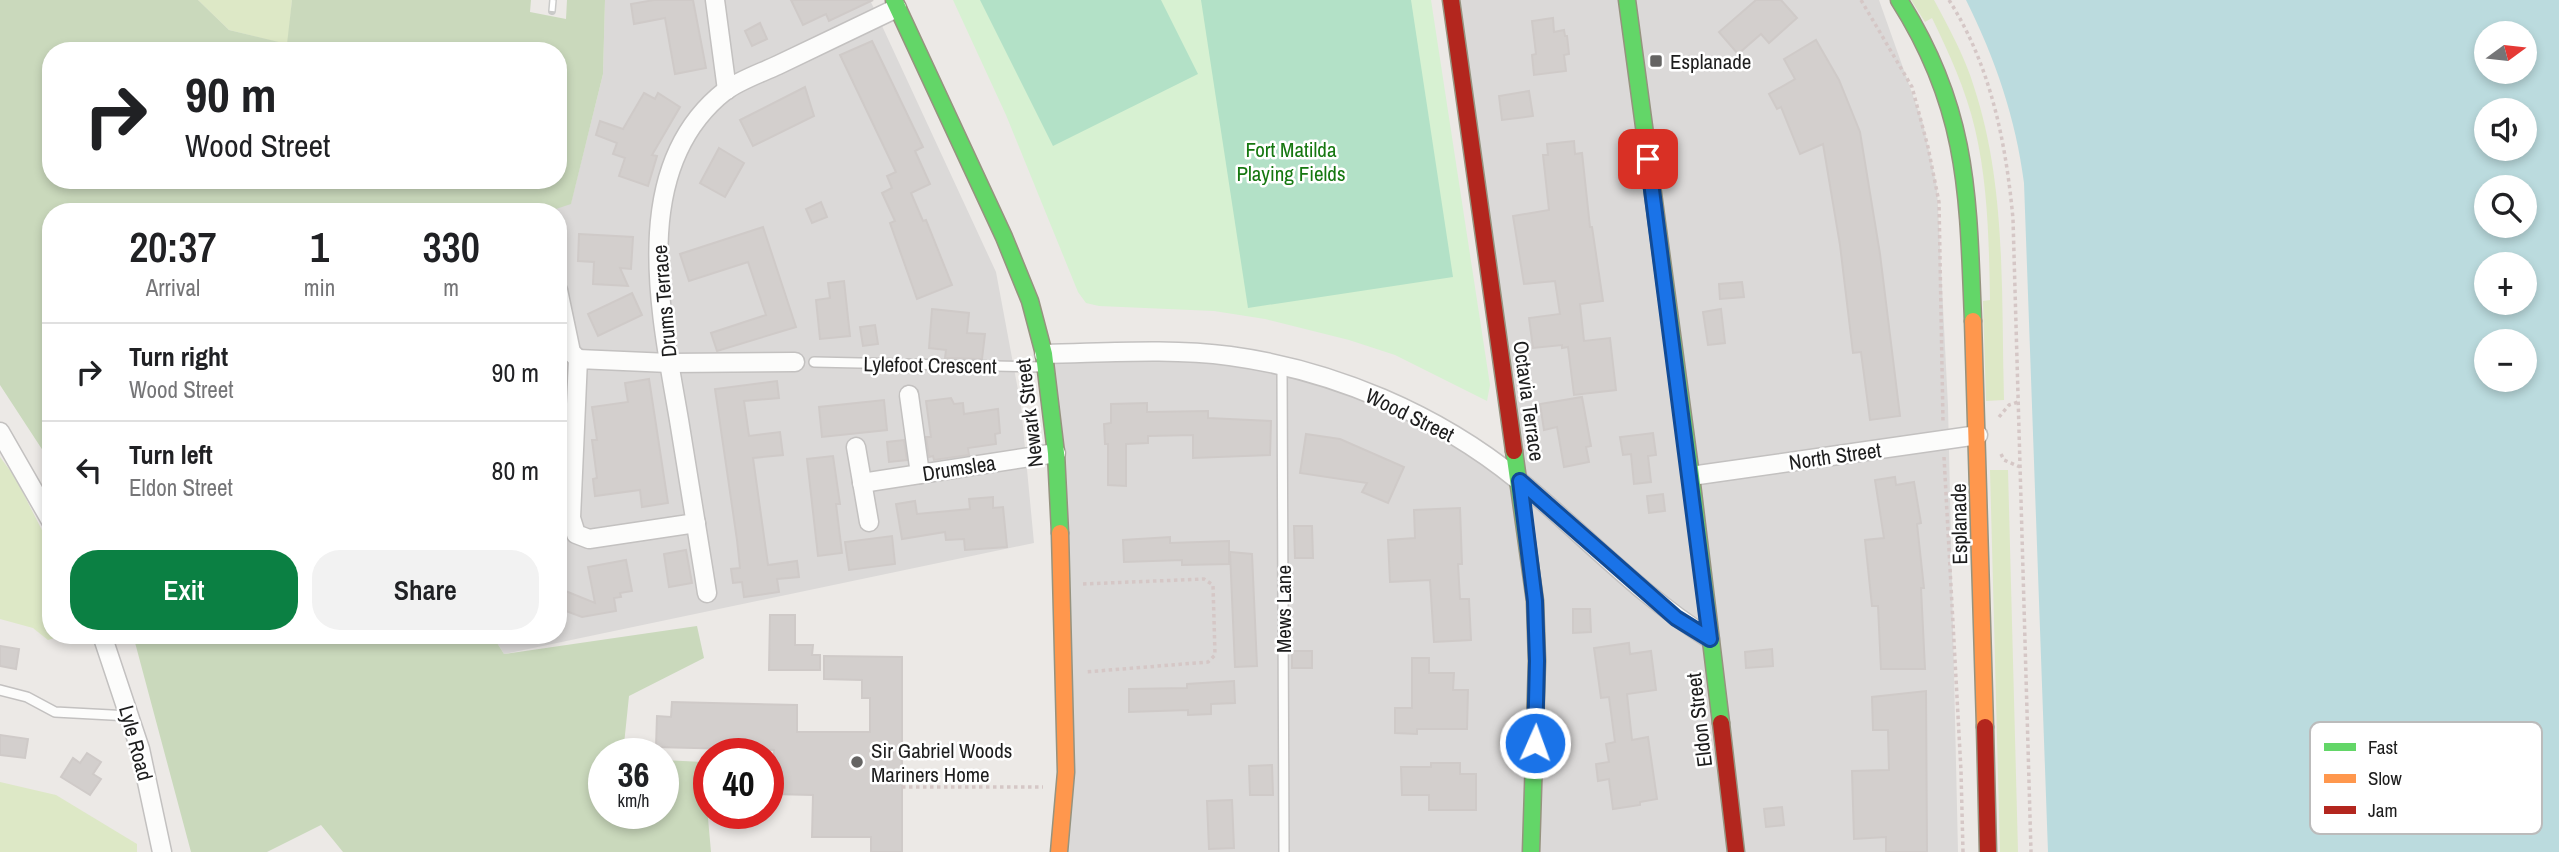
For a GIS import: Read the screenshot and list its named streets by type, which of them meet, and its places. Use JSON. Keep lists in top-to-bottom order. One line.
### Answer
{"streets":{"street":["Drums Terrace","Octavia Terrace","Newark Street","Wood Street","North Street","Drumslea","Esplanade","Eldon Street","Lyle Road"],"lane":["Lylefoot Crescent","Mews Lane"]},"crossings":[["Drums Terrace","Newark Street"],["Lylefoot Crescent","Newark Street"],["Lylefoot Crescent","Wood Street"],["Octavia Terrace","Wood Street"],["Newark Street","Wood Street"],["Newark Street","Drumslea"],["Wood Street","Mews Lane"],["Wood Street","Eldon Street"],["North Street","Esplanade"],["North Street","Eldon Street"]],"parks":["Fort Matilda Playing Fields"],"places":{"transit":["Esplanade"],"other":["Sir Gabriel Woods Mariners Home"]},"legend":["Fast","Slow","Jam"],"north":"right","page":{"map_buttons":["+","−"],"turn":["90 m","Wood Street"],"eta":["20:37","Arrival","1","min","330","m"],"list":[{"name":"Turn right","note":"Wood Street","value":"90 m"},{"name":"Turn left","note":"Eldon Street","value":"80 m"}],"buttons":["Exit","Share"],"speed":"36 km/h","limit":"40"}}
